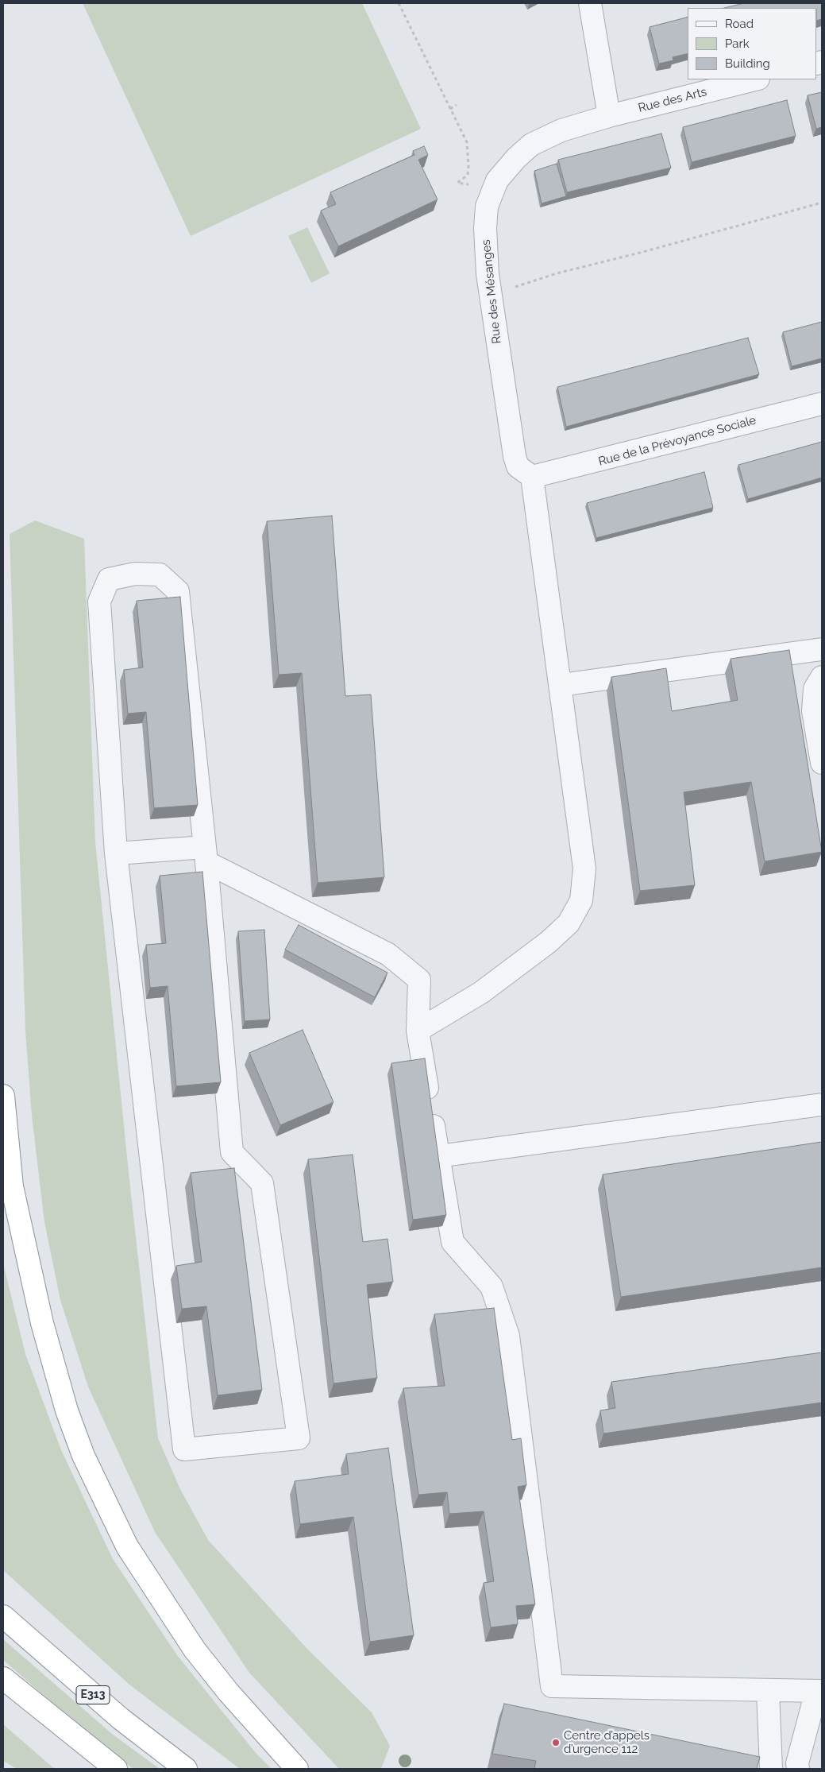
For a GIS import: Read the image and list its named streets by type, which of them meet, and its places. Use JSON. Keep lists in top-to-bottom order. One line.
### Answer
{"streets":{"highway":["E313"],"street":["Rue des Arts","Rue des Mésanges","Rue de la Prévoyance Sociale"]},"crossings":[["Rue des Arts","Rue des Mésanges"],["Rue des Mésanges","Rue de la Prévoyance Sociale"]],"places":["Centre d’appels d’urgence 112"],"legend":["Road","Park","Building"]}
